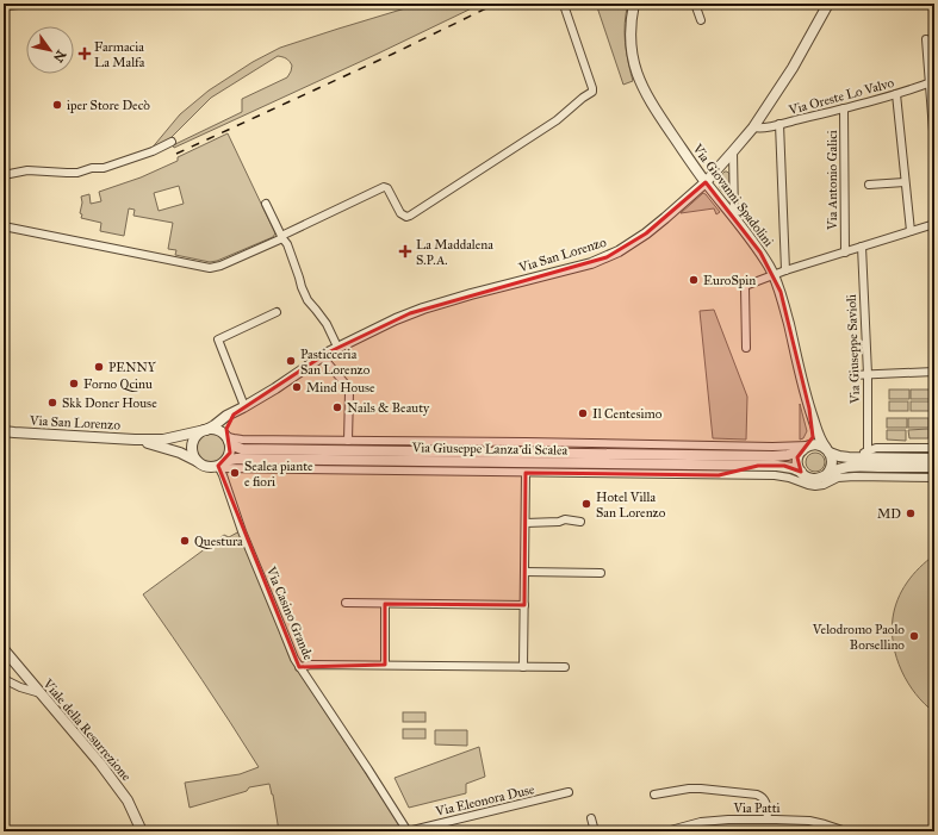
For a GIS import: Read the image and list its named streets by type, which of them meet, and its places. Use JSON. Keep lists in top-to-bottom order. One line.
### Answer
{"streets":{"street":["Via Oreste Lo Valvo","Via Antonio Galici","Via Giovanni Spadolini","Via San Lorenzo","Via Giuseppe Savioli","Via Giuseppe Lanza di Scalea","Via Casino Grande","Viale della Resurrezione","Via Eleonora Duse","Via Patti"]},"crossings":[["Via Oreste Lo Valvo","Via Antonio Galici"],["Via Oreste Lo Valvo","Via San Lorenzo"],["Via Giovanni Spadolini","Via San Lorenzo"],["Via Giovanni Spadolini","Via Giuseppe Lanza di Scalea"],["Via San Lorenzo","Via Giuseppe Lanza di Scalea"],["Via San Lorenzo","Via Casino Grande"],["Via Giuseppe Lanza di Scalea","Via Casino Grande"],["Via Casino Grande","Via Eleonora Duse"]],"places":{"health":["Farmacia La Malfa","La Maddalena S.P.A."],"other":["iper Store Decò","EuroSpin","Pasticceria San Lorenzo","PENNY","Forno Qcinu","Mind House","Skk Doner House","Nails & Beauty","Il Centesimo","Sealea piante e fiori","Hotel Villa San Lorenzo","MD","Questura","Velodromo Paolo Borsellino"]},"north":"bottom right"}
